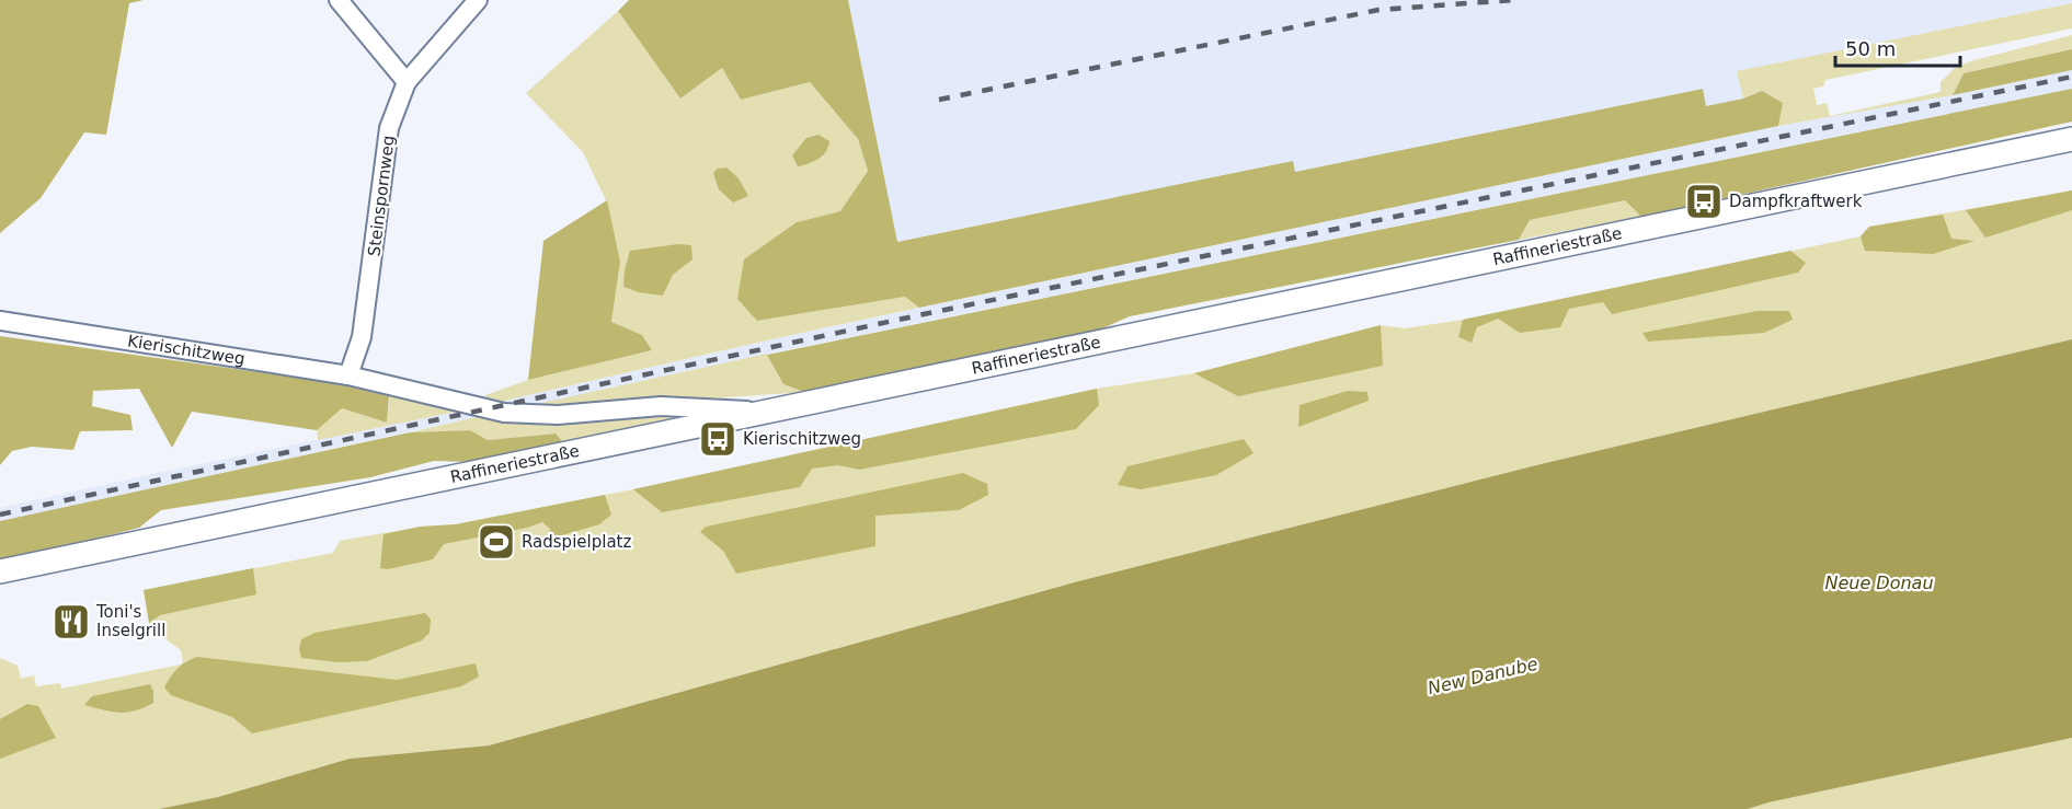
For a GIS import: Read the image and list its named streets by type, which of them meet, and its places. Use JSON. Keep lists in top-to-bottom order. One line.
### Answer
{"streets":{"main road":["Raffineriestraße"],"street":["Steinspornweg","Kierischitzweg"]},"crossings":[["Steinspornweg","Kierischitzweg"],["Raffineriestraße","Kierischitzweg"]],"water":["Neue Donau","New Danube"],"places":{"bus stop":["Dampfkraftwerk","Kierischitzweg"],"sports":["Radspielplatz"],"restaurant":["Toni's Inselgrill"]},"scale_bar":"50 m"}
